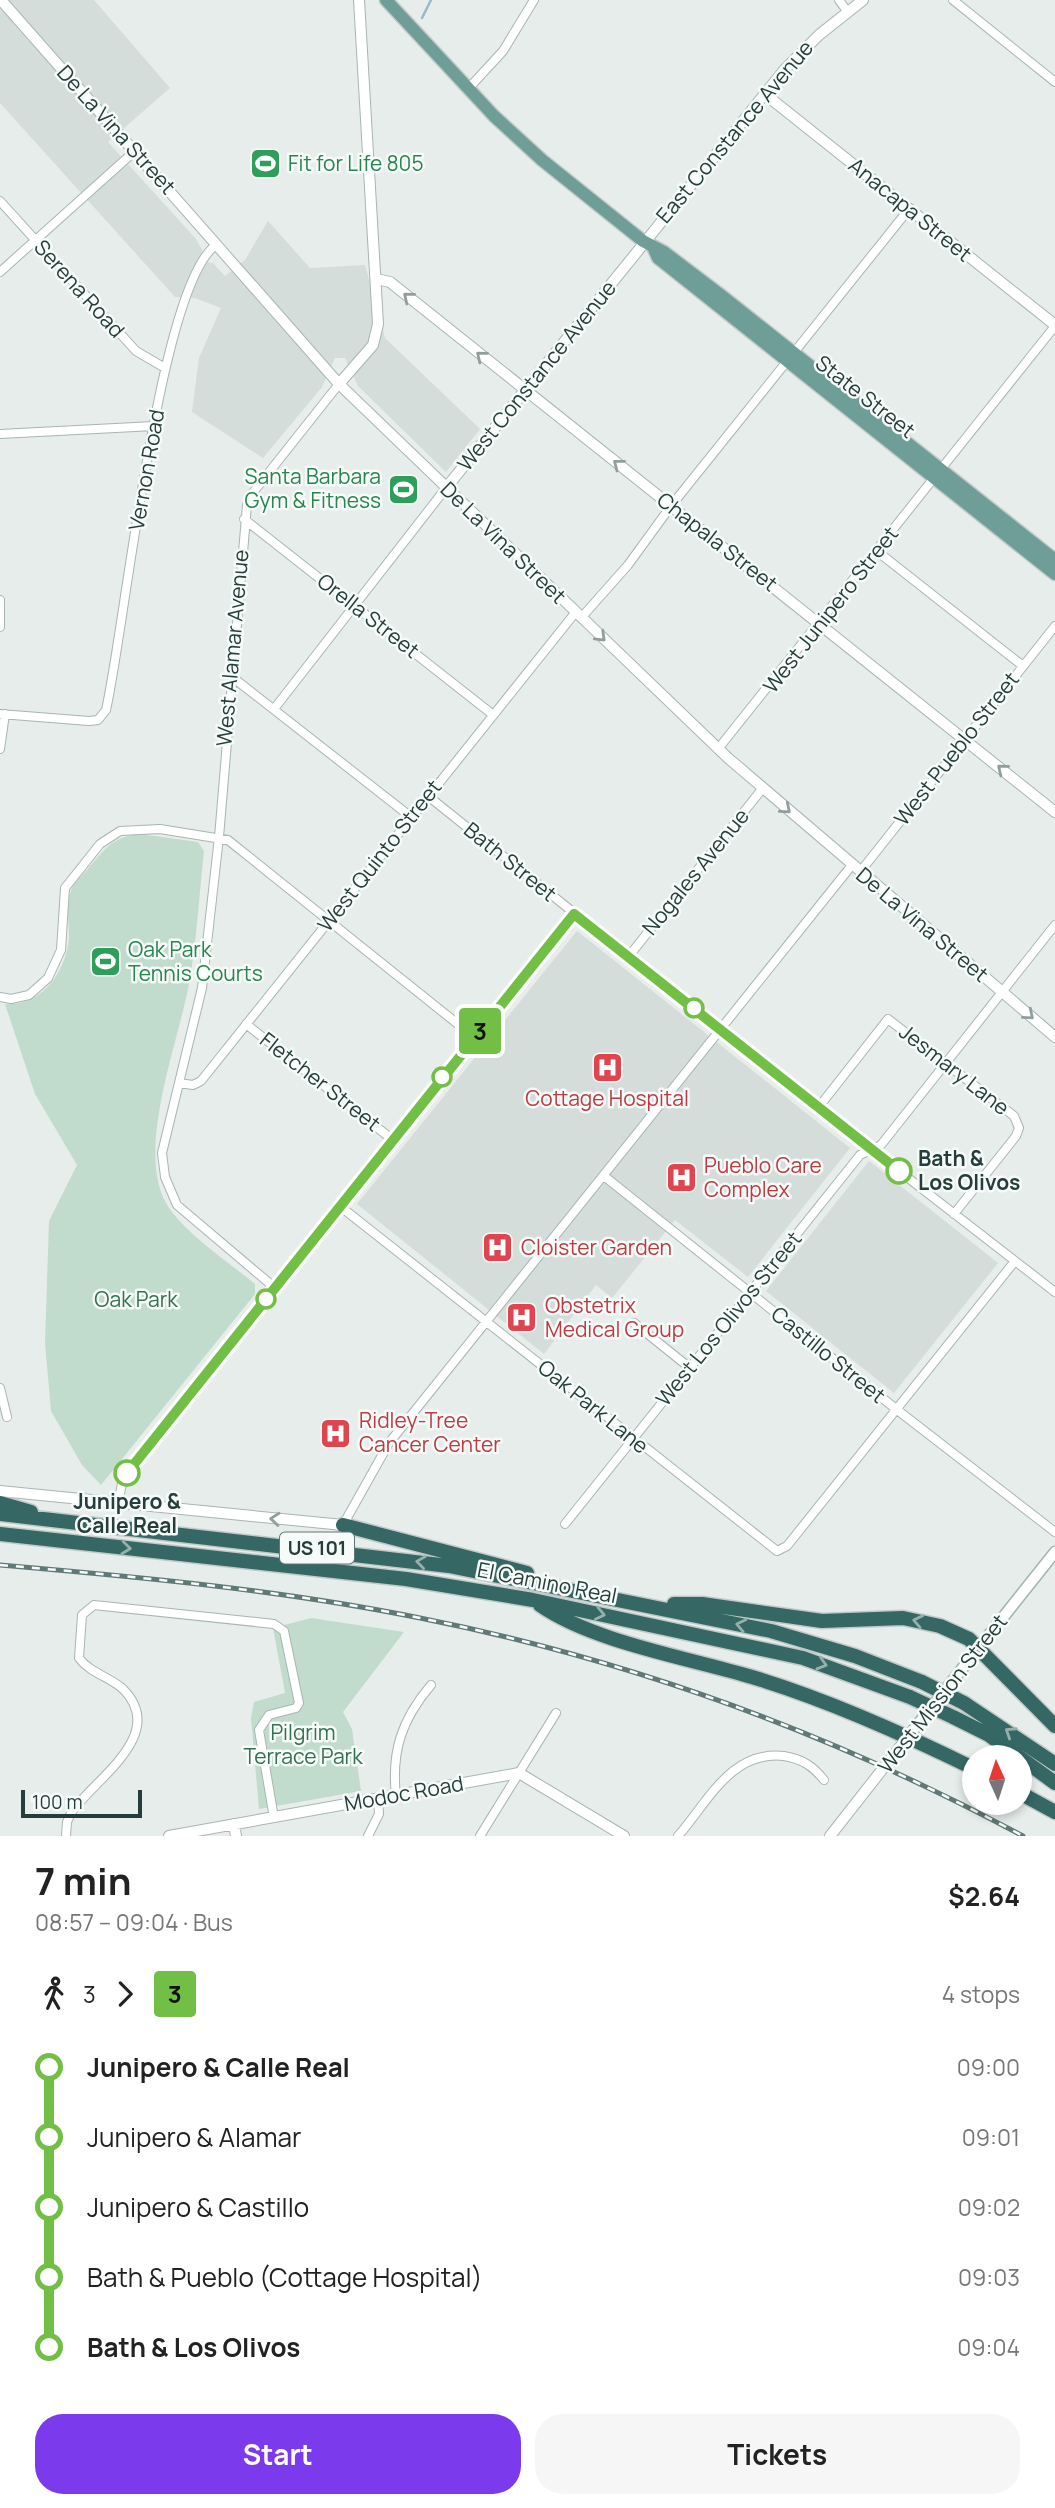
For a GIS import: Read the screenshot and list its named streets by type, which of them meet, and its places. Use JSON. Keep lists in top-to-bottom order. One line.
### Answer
{"streets":{"highway":["US 101","El Camino Real"],"main road":["State Street","West Mission Street"],"street":["De La Vina Street","East Constance Avenue","Anacapa Street","Serena Road","West Constance Avenue","Vernon Road","Chapala Street","West Junipero Street","Orella Street","West Alamar Avenue","West Pueblo Street","West Quinto Street","Bath Street","Nogales Avenue","Jesmary Lane","Fletcher Street","West Los Olivos Street","Castillo Street","Oak Park Lane","Modoc Road"]},"crossings":[["De La Vina Street","West Constance Avenue"],["De La Vina Street","Vernon Road"],["De La Vina Street","West Junipero Street"],["De La Vina Street","West Alamar Avenue"],["De La Vina Street","West Pueblo Street"],["De La Vina Street","West Quinto Street"],["De La Vina Street","Nogales Avenue"],["De La Vina Street","West Los Olivos Street"],["East Constance Avenue","Anacapa Street"],["East Constance Avenue","West Constance Avenue"],["East Constance Avenue","State Street"],["Anacapa Street","West Junipero Street"],["Anacapa Street","West Quinto Street"],["Serena Road","Vernon Road"],["West Constance Avenue","State Street"],["West Constance Avenue","Chapala Street"],["West Constance Avenue","Orella Street"],["State Street","West Junipero Street"],["State Street","West Quinto Street"],["Chapala Street","West Junipero Street"],["Chapala Street","West Alamar Avenue"],["Chapala Street","West Pueblo Street"],["Chapala Street","West Quinto Street"],["Orella Street","West Alamar Avenue"],["Orella Street","West Quinto Street"],["West Alamar Avenue","West Quinto Street"],["West Pueblo Street","Bath Street"],["West Pueblo Street","Castillo Street"],["West Pueblo Street","Oak Park Lane"],["West Quinto Street","Bath Street"],["West Quinto Street","Fletcher Street"],["Bath Street","Nogales Avenue"],["Bath Street","Jesmary Lane"],["Bath Street","West Los Olivos Street"],["Jesmary Lane","West Los Olivos Street"],["West Los Olivos Street","Castillo Street"],["West Los Olivos Street","Oak Park Lane"],["Castillo Street","Oak Park Lane"]],"one_way":["Chapala Street"],"parks":["Oak Park","Pilgrim Terrace Park"],"places":{"sports":["Fit for Life 805","Santa Barbara Gym & Fitness","Oak Park Tennis Courts"],"hospital":["Cottage Hospital","Pueblo Care Complex","Cloister Garden","Obstetrix Medical Group","Ridley-Tree Cancer Center"],"other":["Bath & Los Olivos","Junipero & Calle Real"]},"lines":["bus line 3"],"scale_bar":"100 m","north":"top","page":{"on_map":"3","scale":"100 m","heading":["7 min","08:57 – 09:04 · Bus","$2.64"],"legs":["3","3","4 stops"],"list":[{"name":"Junipero & Calle Real","value":"09:00"},{"name":"Junipero & Alamar","value":"09:01"},{"name":"Junipero & Castillo","value":"09:02"},{"name":"Bath & Pueblo (Cottage Hospital)","value":"09:03"},{"name":"Bath & Los Olivos","value":"09:04"}],"buttons":["Start","Tickets"]}}
